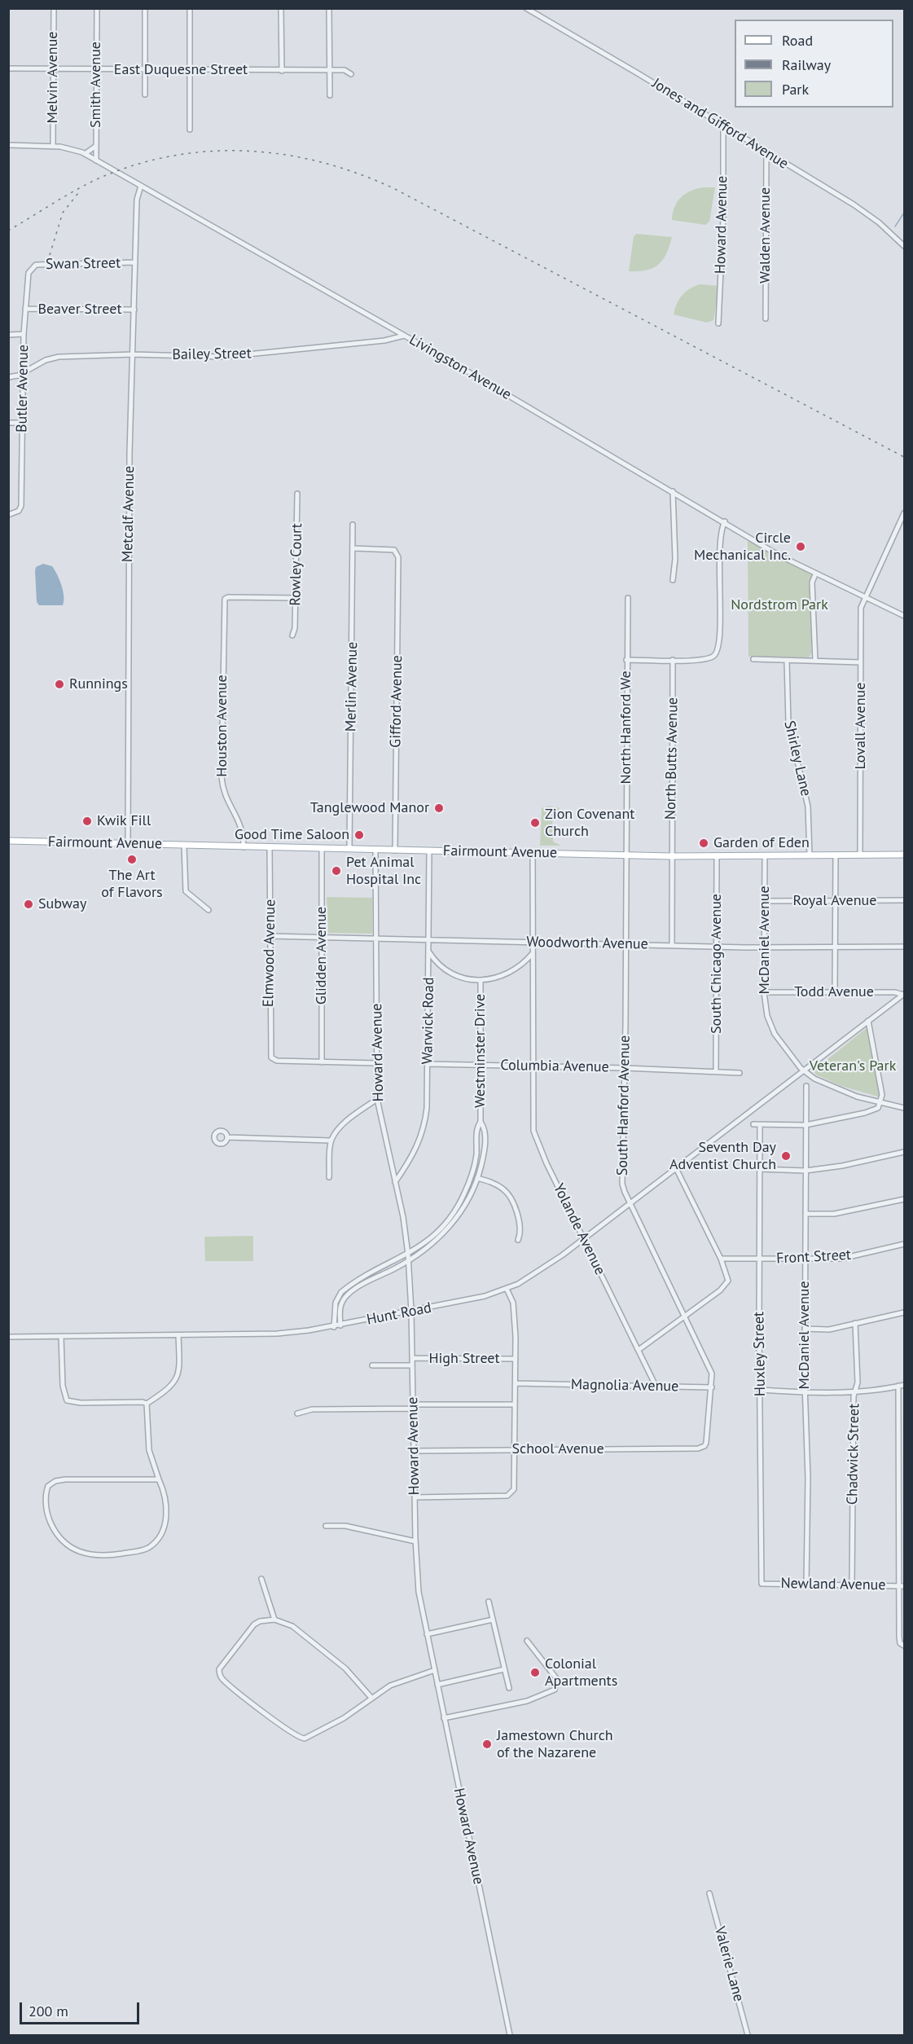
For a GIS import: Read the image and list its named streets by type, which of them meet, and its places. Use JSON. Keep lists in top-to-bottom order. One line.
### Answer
{"streets":{"main road":["Fairmount Avenue"],"street":["East Duquesne Street","Melvin Avenue","Smith Avenue","Jones and Gifford Avenue","Howard Avenue","Walden Avenue","Swan Street","Beaver Street","Bailey Street","Livingston Avenue","Butler Avenue","Metcalf Avenue","Rowley Court","Merlin Avenue","Gifford Avenue","Houston Avenue","Lovall Avenue","North Hanford We","North Butts Avenue","Shirley Lane","Royal Avenue","McDaniel Avenue","Woodworth Avenue","Elmwood Avenue","Glidden Avenue","South Chicago Avenue","Todd Avenue","Warwick Road","Westminster Drive","Columbia Avenue","South Hanford Avenue","Yolande Avenue","Front Street","Hunt Road","Huxley Street","High Street","Magnolia Avenue","School Avenue","Chadwick Street","Newland Avenue","Valerie Lane"]},"crossings":[["East Duquesne Street","Melvin Avenue"],["East Duquesne Street","Smith Avenue"],["Melvin Avenue","Livingston Avenue"],["Smith Avenue","Livingston Avenue"],["Jones and Gifford Avenue","Howard Avenue"],["Jones and Gifford Avenue","Walden Avenue"],["Howard Avenue","Fairmount Avenue"],["Howard Avenue","Woodworth Avenue"],["Howard Avenue","Warwick Road"],["Howard Avenue","Westminster Drive"],["Howard Avenue","Hunt Road"],["Howard Avenue","High Street"],["Howard Avenue","School Avenue"],["Swan Street","Butler Avenue"],["Swan Street","Metcalf Avenue"],["Beaver Street","Butler Avenue"],["Beaver Street","Metcalf Avenue"],["Bailey Street","Livingston Avenue"],["Bailey Street","Butler Avenue"],["Bailey Street","Metcalf Avenue"],["Livingston Avenue","Metcalf Avenue"],["Livingston Avenue","Lovall Avenue"],["Metcalf Avenue","Fairmount Avenue"],["Rowley Court","Houston Avenue"],["Merlin Avenue","Gifford Avenue"],["Merlin Avenue","Fairmount Avenue"],["Gifford Avenue","Fairmount Avenue"],["Houston Avenue","Fairmount Avenue"],["Lovall Avenue","Fairmount Avenue"],["North Hanford We","Fairmount Avenue"],["North Hanford We","South Hanford Avenue"],["North Butts Avenue","Fairmount Avenue"],["North Butts Avenue","Woodworth Avenue"],["Shirley Lane","Fairmount Avenue"],["Fairmount Avenue","McDaniel Avenue"],["Fairmount Avenue","Elmwood Avenue"],["Fairmount Avenue","Glidden Avenue"],["Fairmount Avenue","South Chicago Avenue"],["Fairmount Avenue","Warwick Road"],["Fairmount Avenue","South Hanford Avenue"],["Fairmount Avenue","Yolande Avenue"],["Royal Avenue","McDaniel Avenue"],["McDaniel Avenue","Woodworth Avenue"],["McDaniel Avenue","Todd Avenue"],["McDaniel Avenue","Front Street"],["McDaniel Avenue","Hunt Road"],["McDaniel Avenue","Newland Avenue"],["Woodworth Avenue","Elmwood Avenue"],["Woodworth Avenue","Glidden Avenue"],["Woodworth Avenue","South Chicago Avenue"],["Woodworth Avenue","Warwick Road"],["Woodworth Avenue","South Hanford Avenue"],["Woodworth Avenue","Yolande Avenue"],["Elmwood Avenue","Glidden Avenue"],["South Chicago Avenue","Columbia Avenue"],["Todd Avenue","Hunt Road"],["Warwick Road","Columbia Avenue"],["Westminster Drive","Columbia Avenue"],["Westminster Drive","Hunt Road"],["Columbia Avenue","South Hanford Avenue"],["Columbia Avenue","Yolande Avenue"],["South Hanford Avenue","Hunt Road"],["South Hanford Avenue","Magnolia Avenue"],["South Hanford Avenue","School Avenue"],["Yolande Avenue","Hunt Road"],["Yolande Avenue","Magnolia Avenue"],["Front Street","Huxley Street"],["Huxley Street","Newland Avenue"],["Magnolia Avenue","School Avenue"],["Chadwick Street","Newland Avenue"]],"parks":["Nordstrom Park","Veteran's Park"],"places":["Circle Mechanical Inc.","Runnings","Tanglewood Manor","Kwik Fill","Zion Covenant Church","Good Time Saloon","Garden of Eden","The Art of Flavors","Pet Animal Hospital Inc","Subway","Seventh Day Adventist Church","Colonial Apartments","Jamestown Church of the Nazarene"],"legend":["Road","Railway","Park"],"scale_bar":"200 m"}
